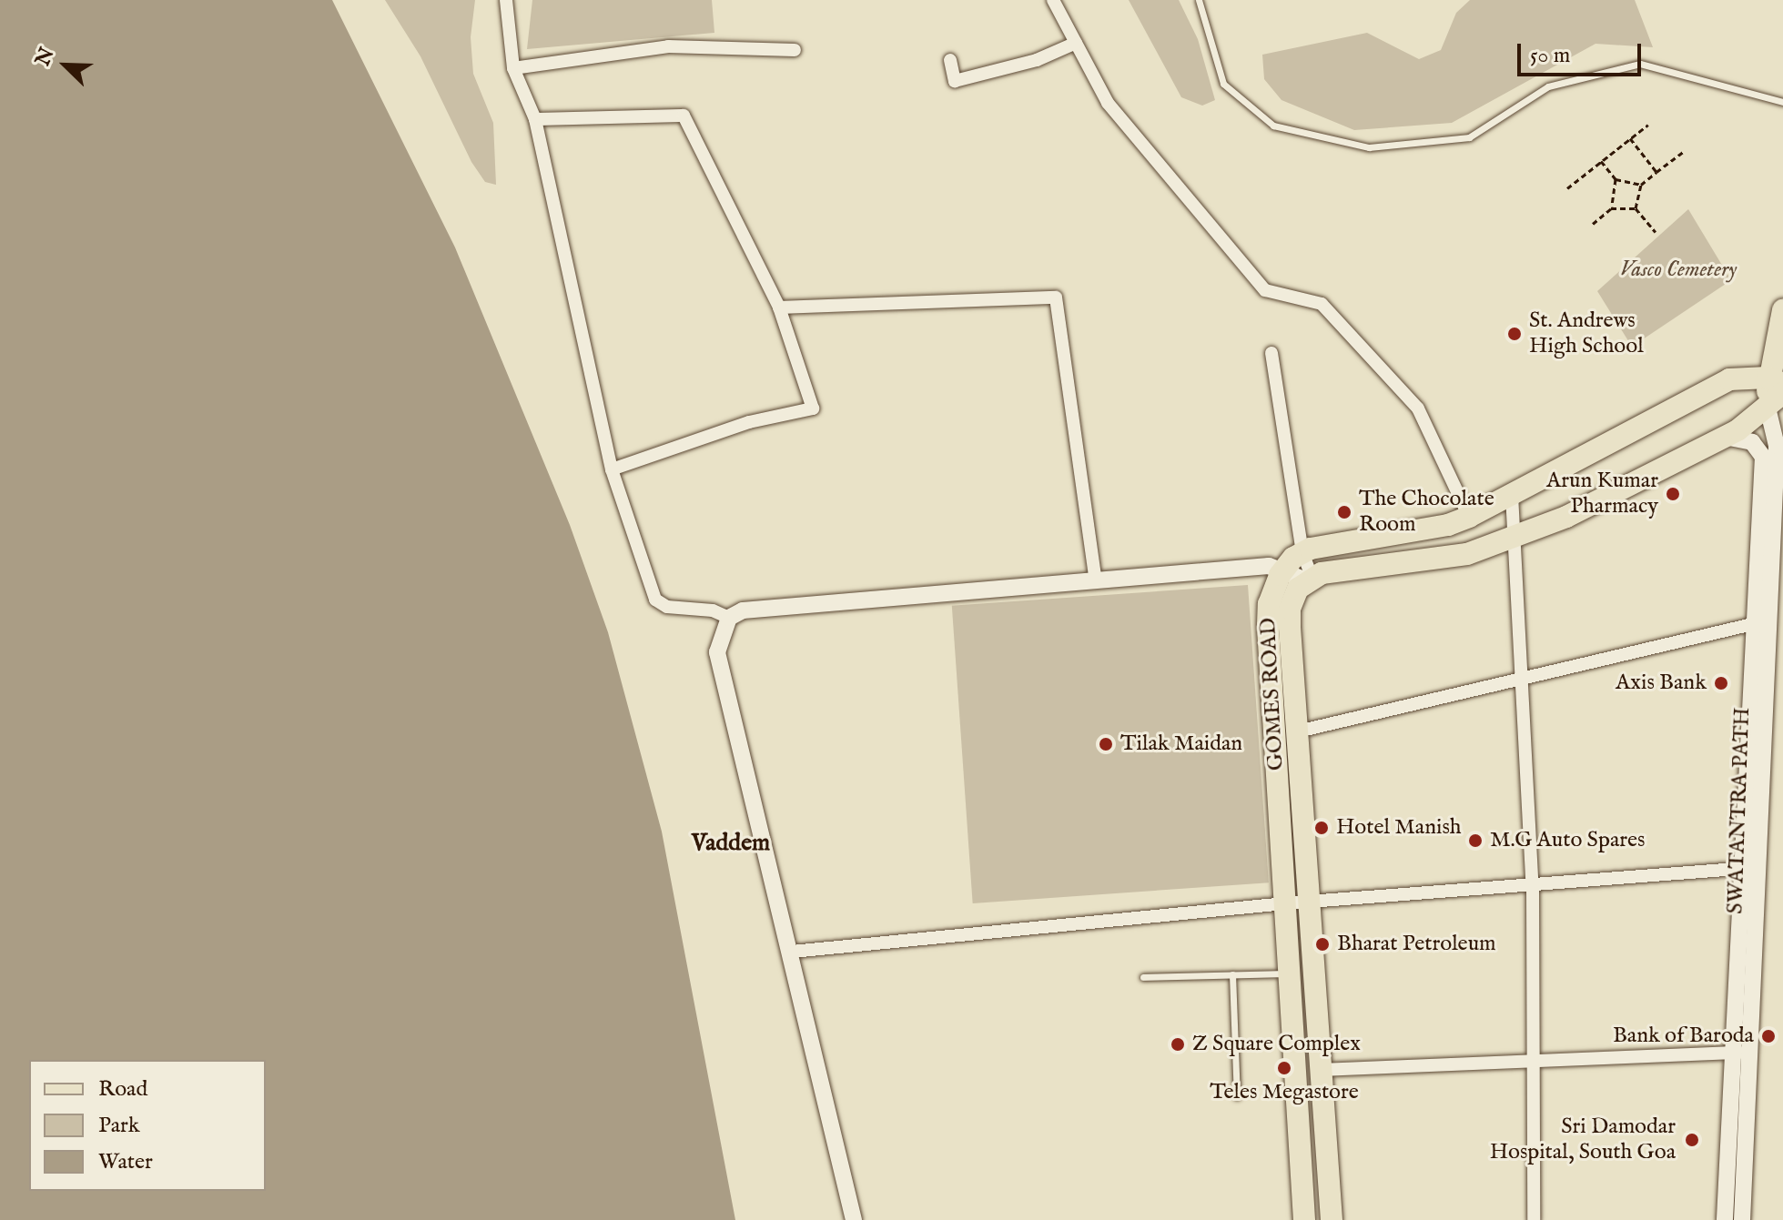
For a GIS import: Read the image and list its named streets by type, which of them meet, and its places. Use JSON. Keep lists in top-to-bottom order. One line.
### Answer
{"streets":{"main road":["GOMES ROAD"],"street":["SWATANTRA PATH"]},"crossings":[["GOMES ROAD","SWATANTRA PATH"]],"districts":["Vaddem"],"parks":["Vasco Cemetery"],"places":["St. Andrews High School","Arun Kumar Pharmacy","The Chocolate Room","Axis Bank","Tilak Maidan","Hotel Manish","M.G Auto Spares","Bharat Petroleum","Bank of Baroda","Z Square Complex","Teles Megastore","Sri Damodar Hospital, South Goa"],"legend":["Road","Park","Water"],"scale_bar":"50 m","north":"top left"}
